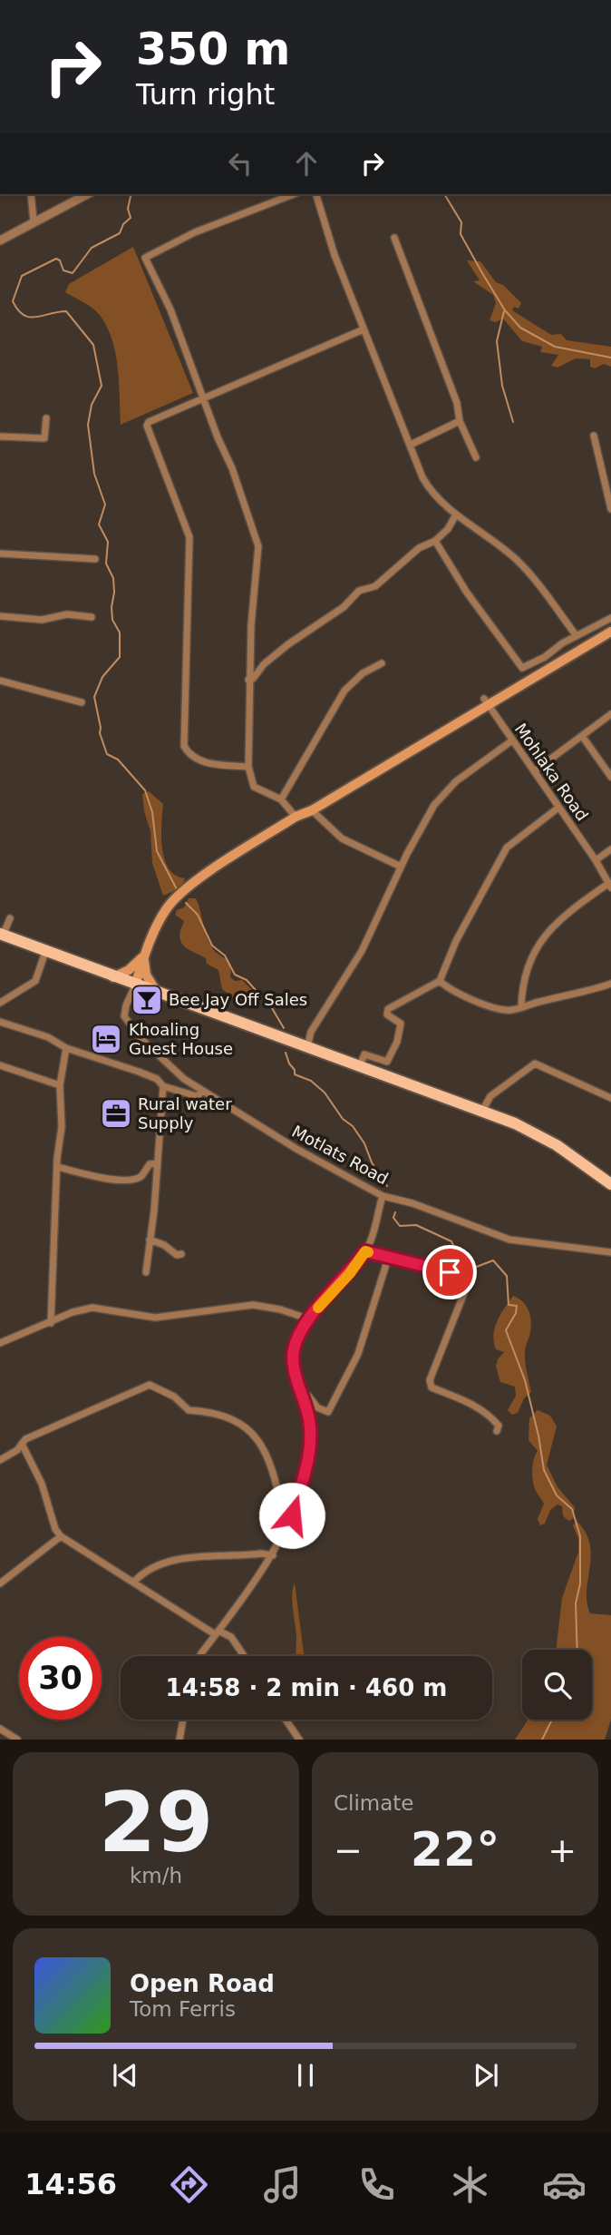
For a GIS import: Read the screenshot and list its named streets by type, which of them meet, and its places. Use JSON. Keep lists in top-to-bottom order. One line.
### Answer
{"streets":{"street":["Mohlaka Road","Motlats Road"]},"places":{"bar":["Bee Jay Off Sales"],"hotel":["Khoaling Guest House"],"office":["Rural water Supply"]},"page":{"turn":["350 m","Turn right"],"limit":"30","trip":"14:58 · 2 min · 460 m","tile":[["29","km/h"],"Climate"],"heat":["−","22°","+"],"song":["Open Road","Tom Ferris"],"tabs":"14:56"}}
